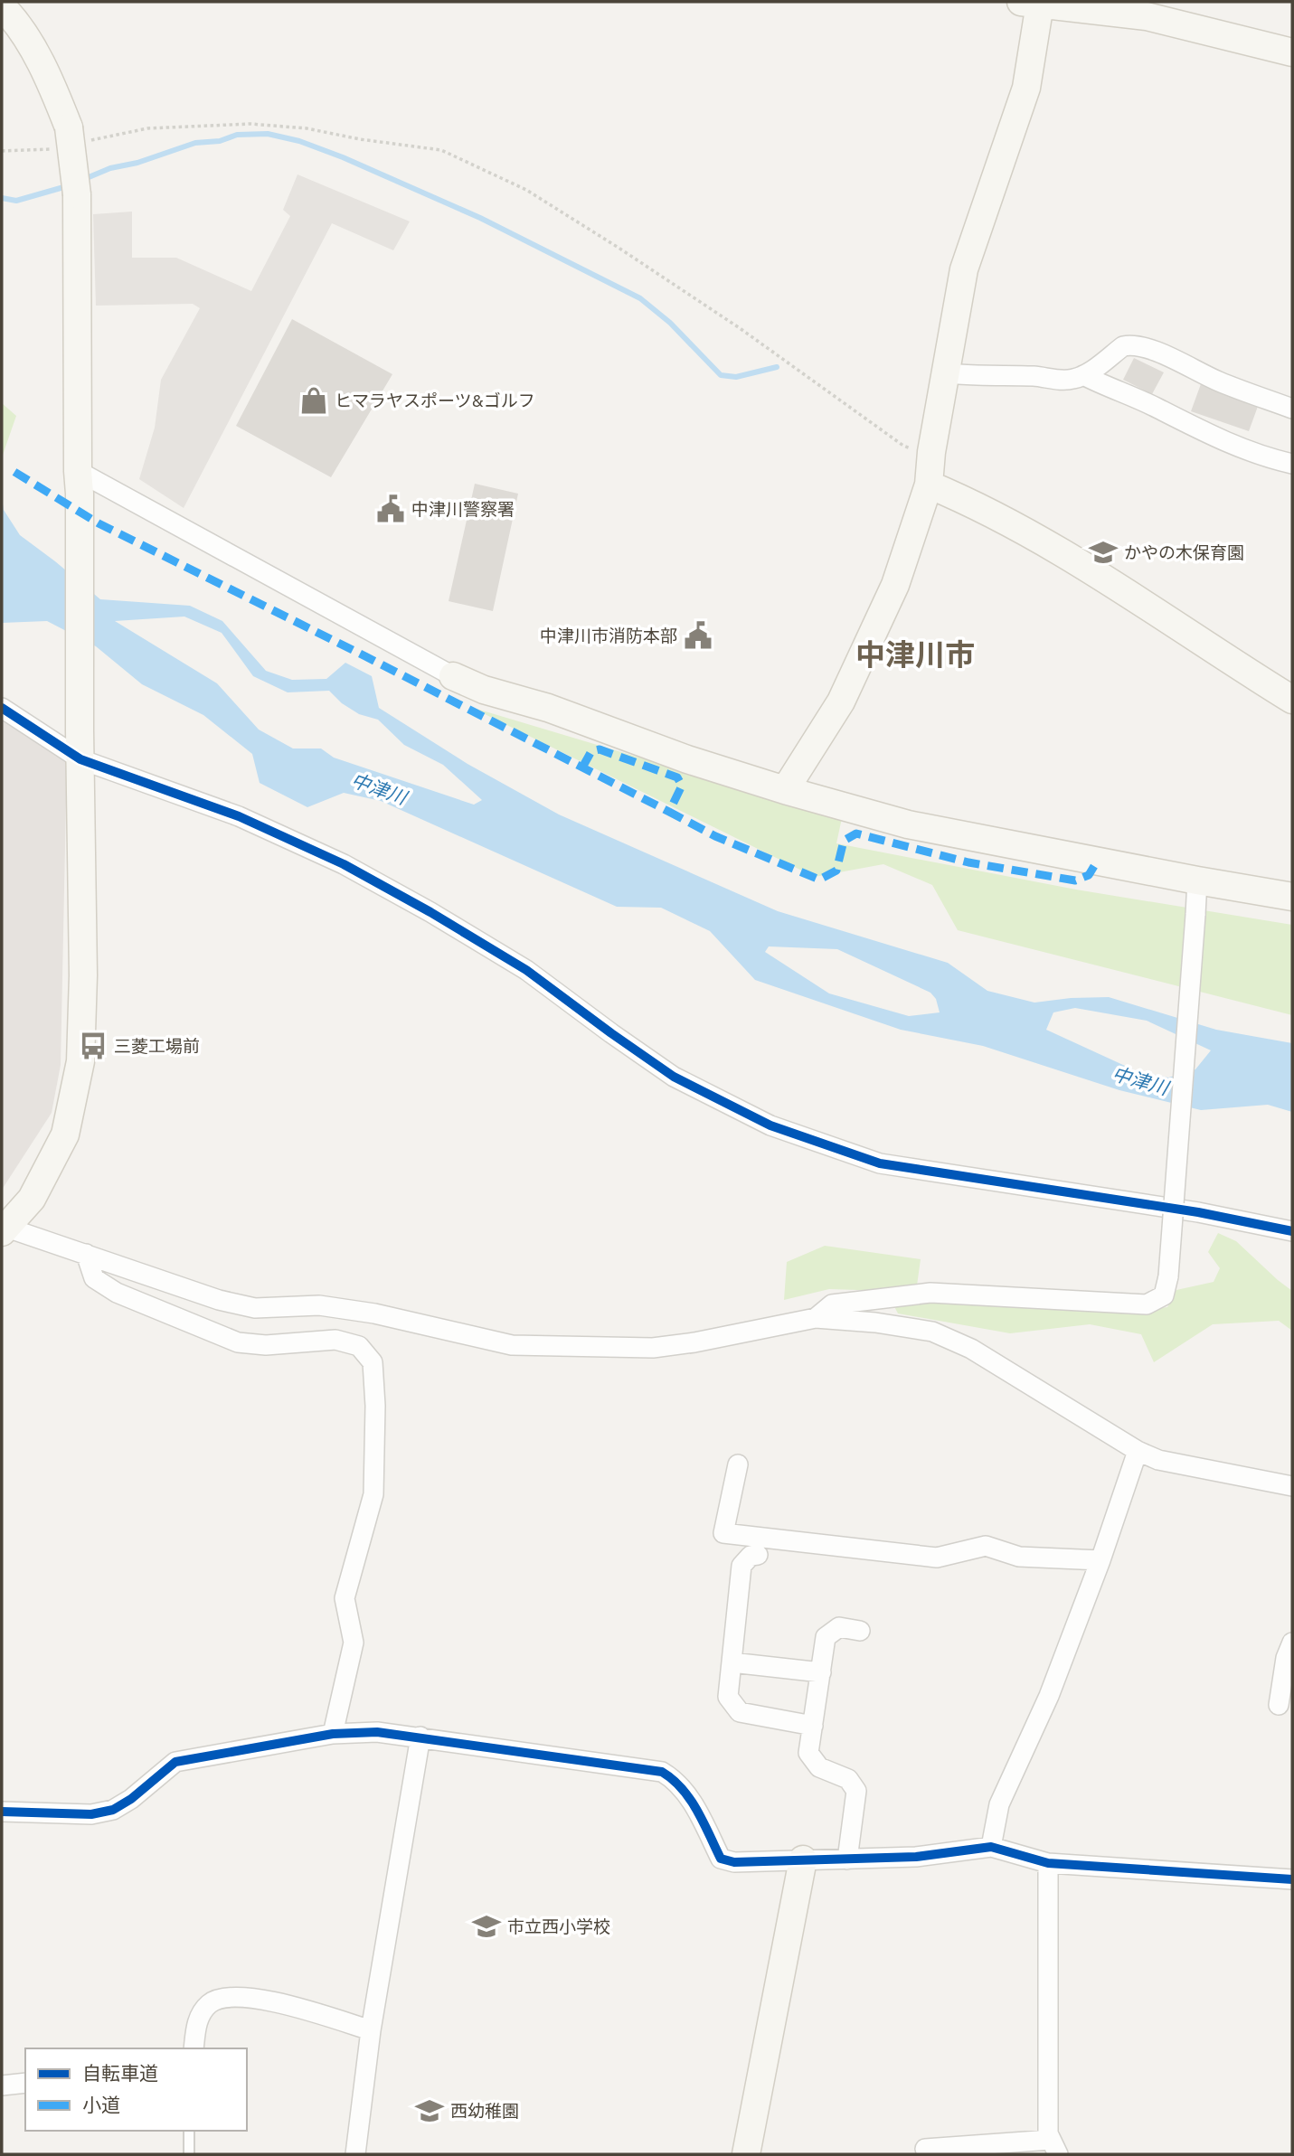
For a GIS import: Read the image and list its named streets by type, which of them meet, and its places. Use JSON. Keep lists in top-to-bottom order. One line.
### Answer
{"districts":["中津川市"],"water":["中津川"],"places":{"shop":["ヒマラヤスポーツ&ゴルフ"],"public building":["中津川警察署","中津川市消防本部"],"school or university":["かやの木保育園","市立西小学校","西幼稚園"],"bus stop":["三菱工場前"]},"legend":["自転車道","小道"]}
